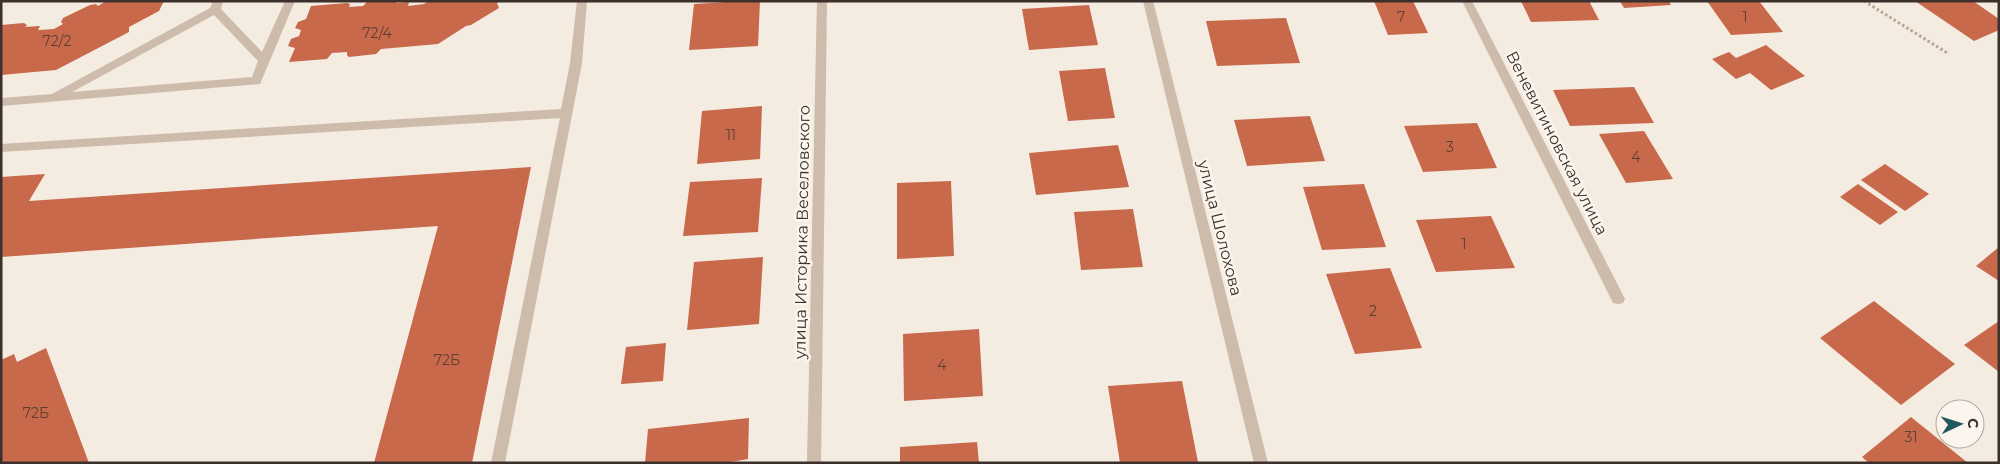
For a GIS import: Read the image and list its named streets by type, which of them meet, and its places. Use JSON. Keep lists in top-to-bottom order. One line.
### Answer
{"streets":{"street":["Веневитиновская улица","улица Шолохова","улица Историка Веселовского"]},"house_numbers":["7","1","72/4","72/2","11","3","4","1","2","72Б","4","72Б","31"],"north":"right"}
